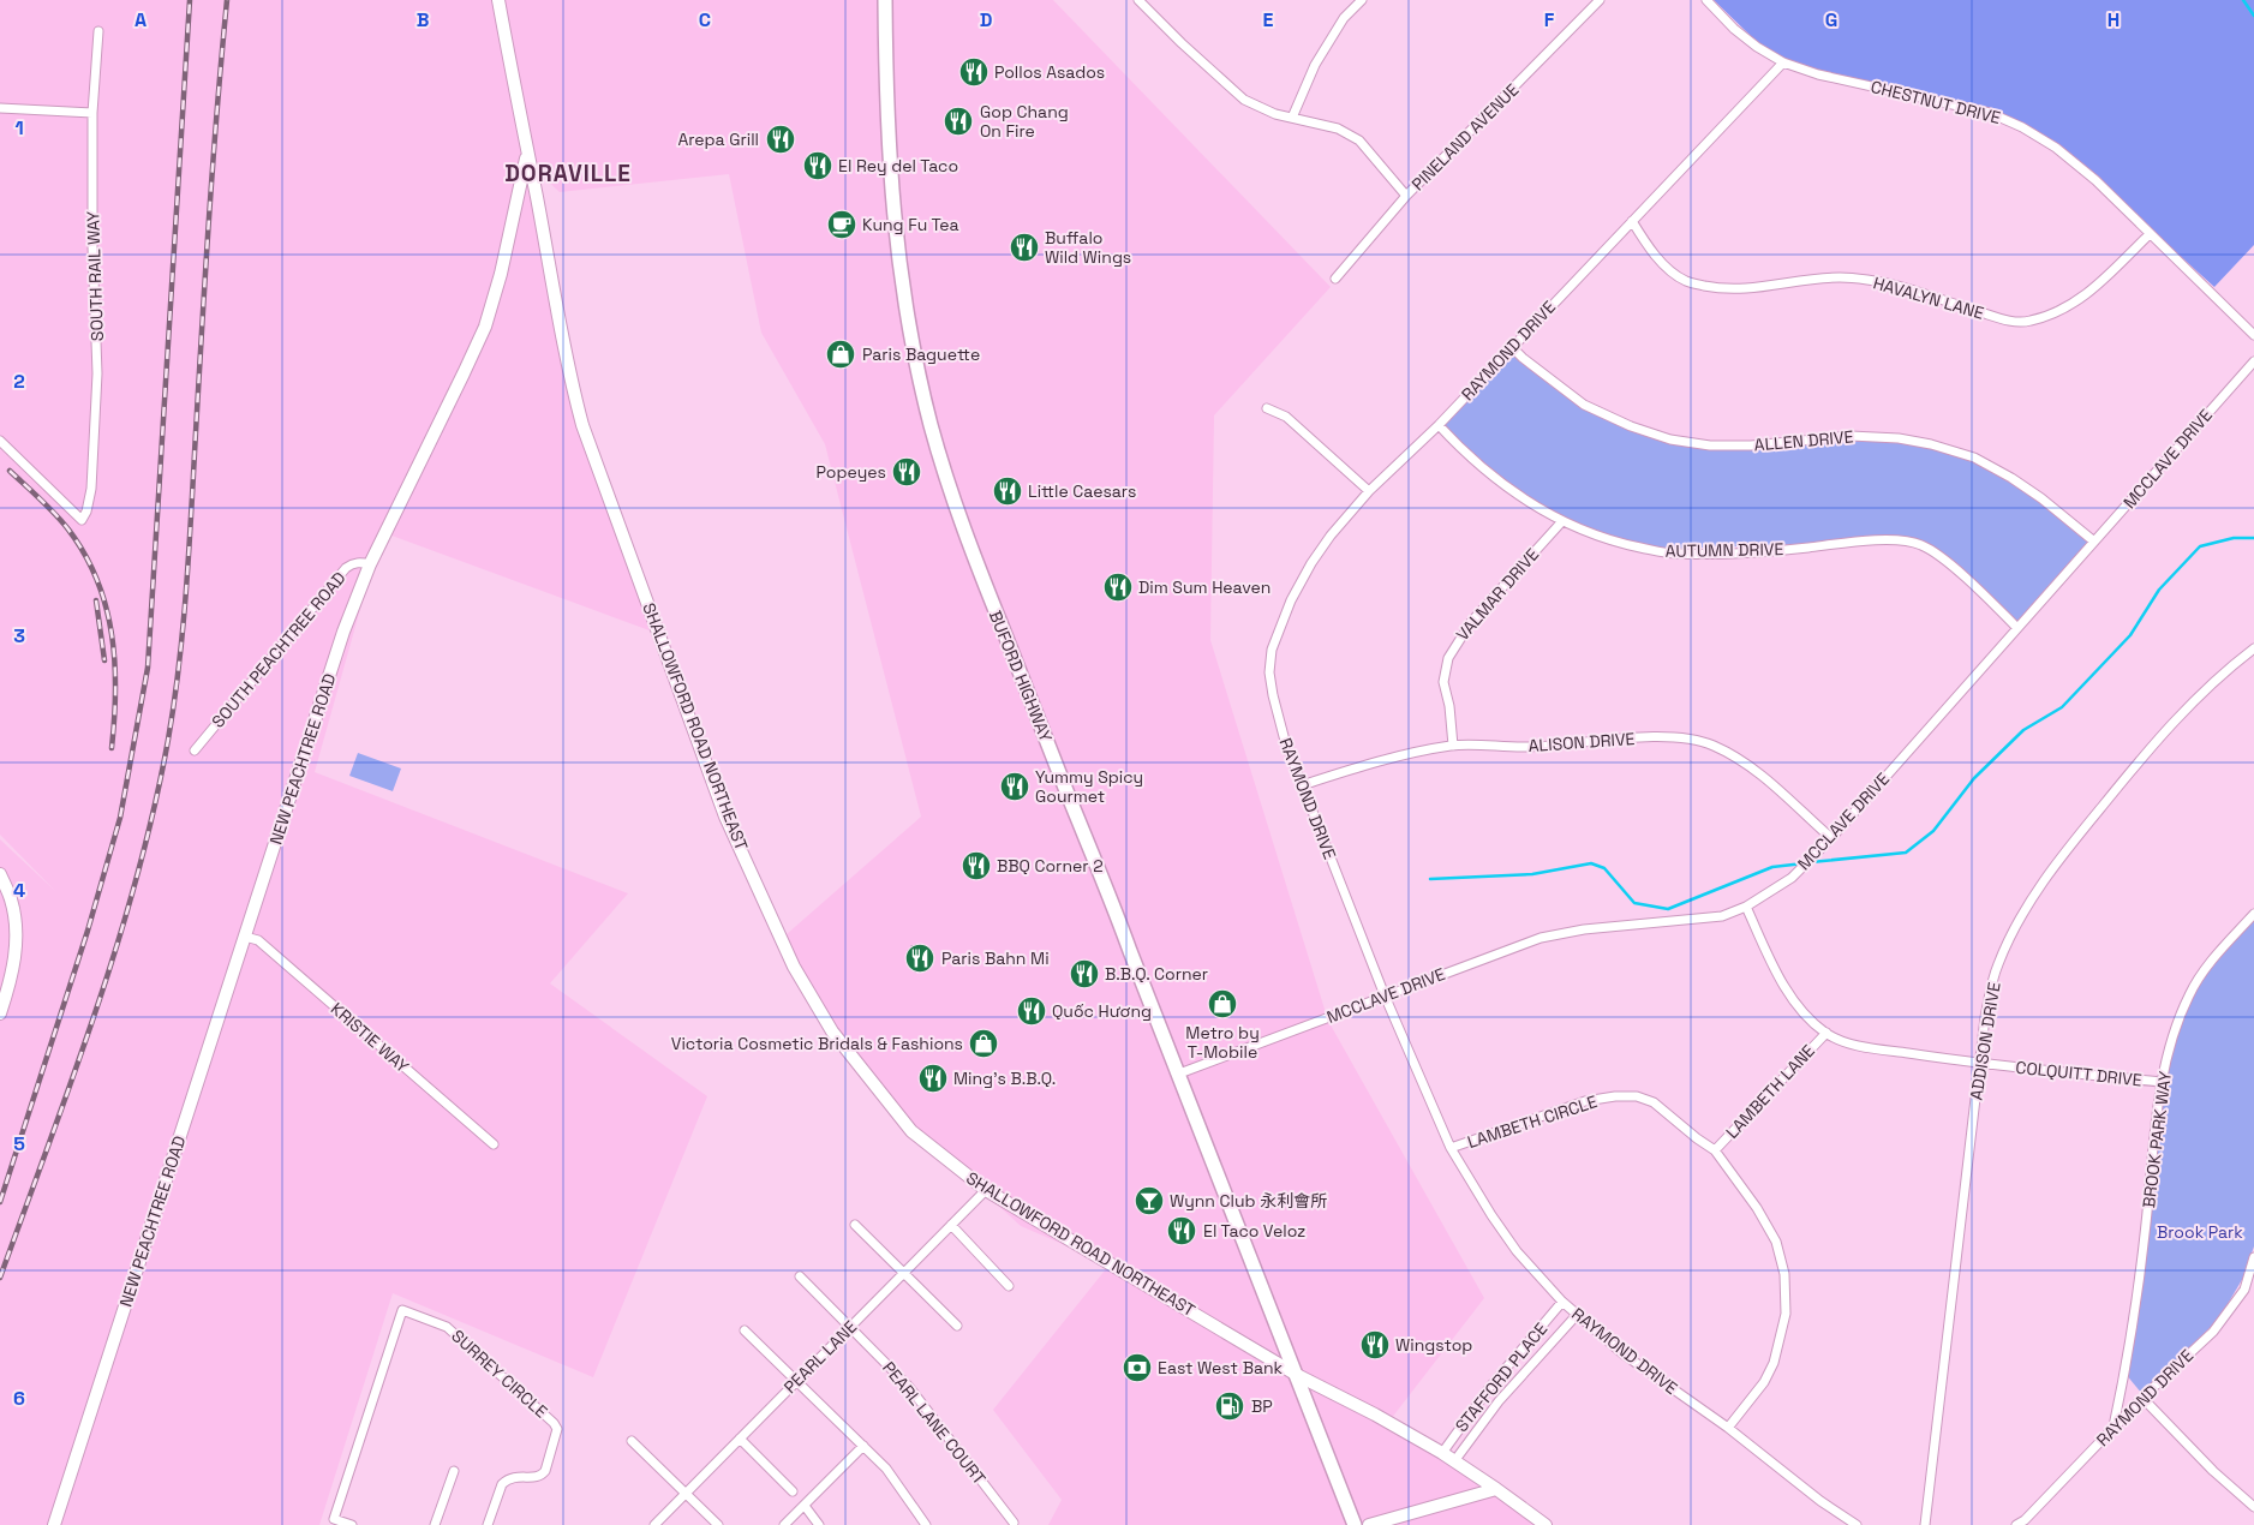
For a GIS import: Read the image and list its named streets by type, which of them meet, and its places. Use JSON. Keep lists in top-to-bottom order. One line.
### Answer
{"streets":{"main road":["BUFORD HIGHWAY"],"street":["CHESTNUT DRIVE","PINELAND AVENUE","SOUTH RAIL WAY","HAVALYN LANE","RAYMOND DRIVE","ALLEN DRIVE","MCCLAVE DRIVE","AUTUMN DRIVE","VALMAR DRIVE","SOUTH PEACHTREE ROAD","SHALLOWFORD ROAD NORTHEAST","ALISON DRIVE","NEW PEACHTREE ROAD","KRISTIE WAY","ADDISON DRIVE","COLQUITT DRIVE","LAMBETH LANE","LAMBETH CIRCLE","BROOK PARK WAY","PEARL LANE","SURREY CIRCLE","STAFFORD PLACE","PEARL LANE COURT"]},"crossings":[["CHESTNUT DRIVE","HAVALYN LANE"],["CHESTNUT DRIVE","RAYMOND DRIVE"],["HAVALYN LANE","RAYMOND DRIVE"],["RAYMOND DRIVE","ALLEN DRIVE"],["RAYMOND DRIVE","MCCLAVE DRIVE"],["RAYMOND DRIVE","AUTUMN DRIVE"],["RAYMOND DRIVE","ALISON DRIVE"],["RAYMOND DRIVE","LAMBETH CIRCLE"],["RAYMOND DRIVE","BROOK PARK WAY"],["RAYMOND DRIVE","STAFFORD PLACE"],["ALLEN DRIVE","MCCLAVE DRIVE"],["MCCLAVE DRIVE","AUTUMN DRIVE"],["MCCLAVE DRIVE","BUFORD HIGHWAY"],["MCCLAVE DRIVE","ALISON DRIVE"],["MCCLAVE DRIVE","COLQUITT DRIVE"],["AUTUMN DRIVE","VALMAR DRIVE"],["VALMAR DRIVE","ALISON DRIVE"],["SOUTH PEACHTREE ROAD","NEW PEACHTREE ROAD"],["BUFORD HIGHWAY","SHALLOWFORD ROAD NORTHEAST"],["SHALLOWFORD ROAD NORTHEAST","NEW PEACHTREE ROAD"],["SHALLOWFORD ROAD NORTHEAST","PEARL LANE"],["SHALLOWFORD ROAD NORTHEAST","STAFFORD PLACE"],["NEW PEACHTREE ROAD","KRISTIE WAY"],["ADDISON DRIVE","COLQUITT DRIVE"],["COLQUITT DRIVE","LAMBETH LANE"],["COLQUITT DRIVE","BROOK PARK WAY"],["LAMBETH LANE","LAMBETH CIRCLE"],["PEARL LANE","PEARL LANE COURT"]],"districts":["DORAVILLE"],"parks":["Brook Park"],"places":{"restaurant":["Pollos Asados","Gop Chang On Fire","Arepa Grill","El Rey del Taco","Buffalo Wild Wings","Popeyes","Little Caesars","Dim Sum Heaven","Yummy Spicy Gourmet","BBQ Corner 2","Paris Bahn Mi","B.B.Q. Corner","Quốc Hương","Ming's B.B.Q.","El Taco Veloz","Wingstop"],"cafe":["Kung Fu Tea"],"shop":["Paris Baguette","Metro by T-Mobile","Victoria Cosmetic Bridals & Fashions"],"bar":["Wynn Club 永利會所"],"bank":["East West Bank"],"fuel station":["BP"]},"grid":{"columns":["A","B","C","D","E","F","G","H"],"rows":["1","2","3","4","5","6"]}}
